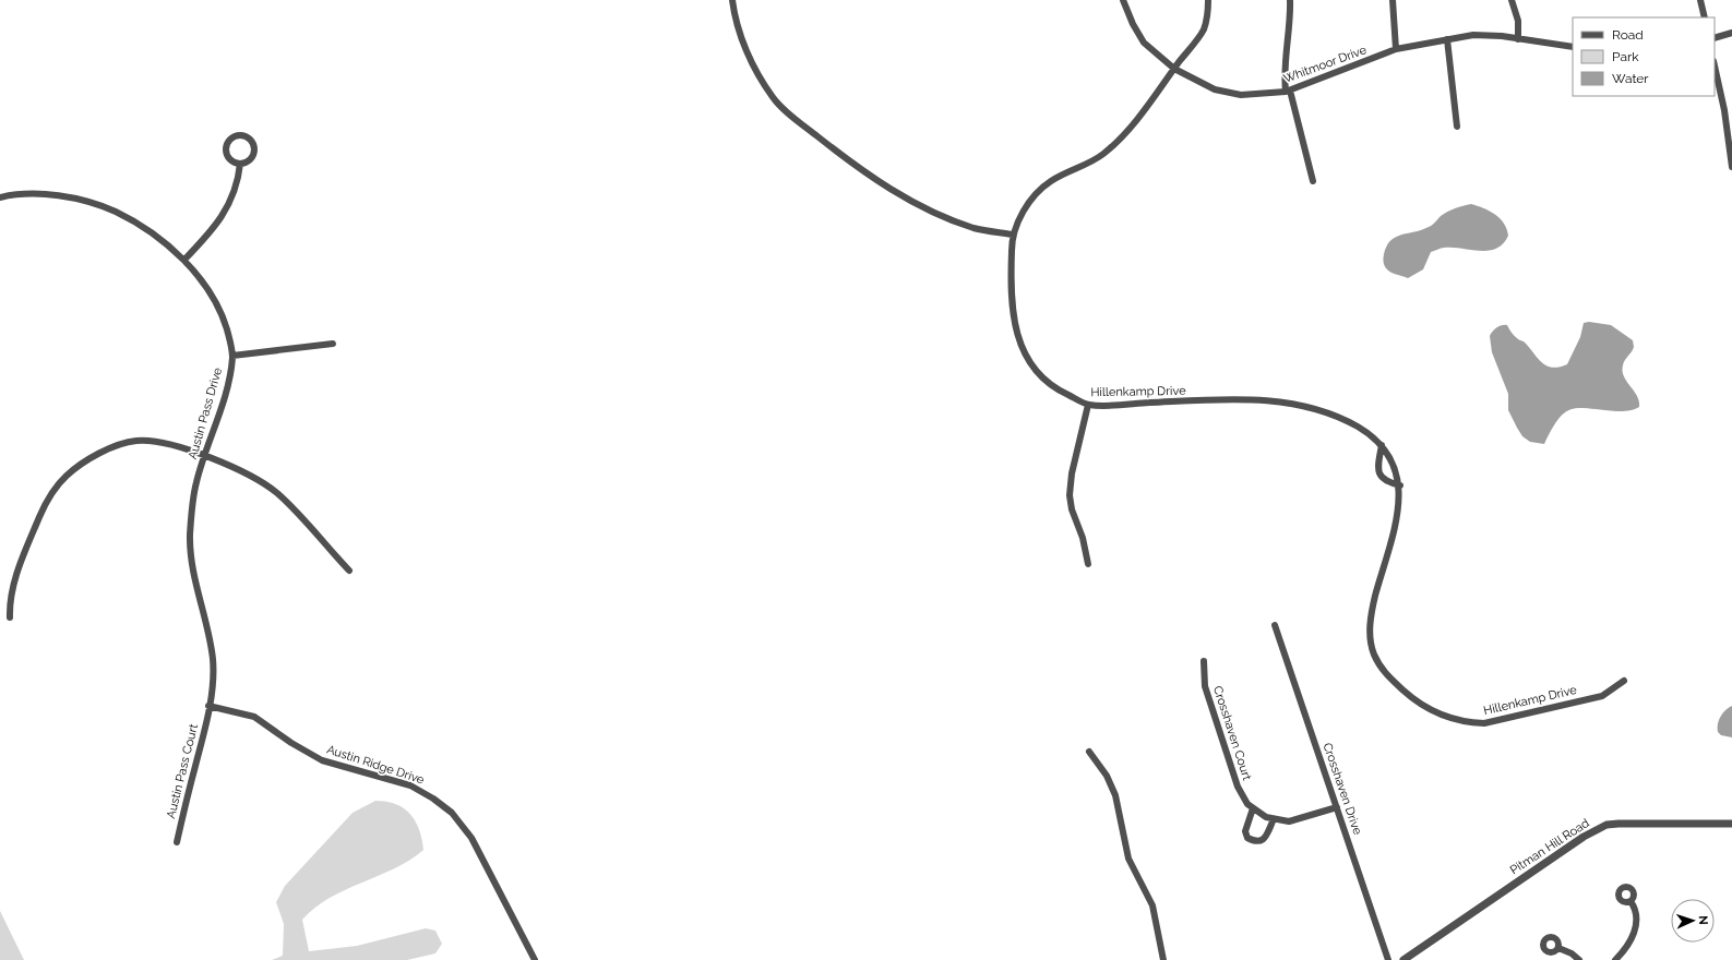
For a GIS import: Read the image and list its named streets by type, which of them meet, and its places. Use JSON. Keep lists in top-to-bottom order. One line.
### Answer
{"streets":{"street":["Whitmoor Drive","Hillenkamp Drive","Austin Pass Drive","Crosshaven Court","Austin Ridge Drive","Austin Pass Court","Crosshaven Drive","Pitman Hill Road"]},"crossings":[["Whitmoor Drive","Hillenkamp Drive"],["Austin Pass Drive","Austin Ridge Drive"],["Austin Pass Drive","Austin Pass Court"],["Crosshaven Court","Crosshaven Drive"],["Austin Ridge Drive","Austin Pass Court"]],"legend":["Road","Park","Water"],"north":"right"}
